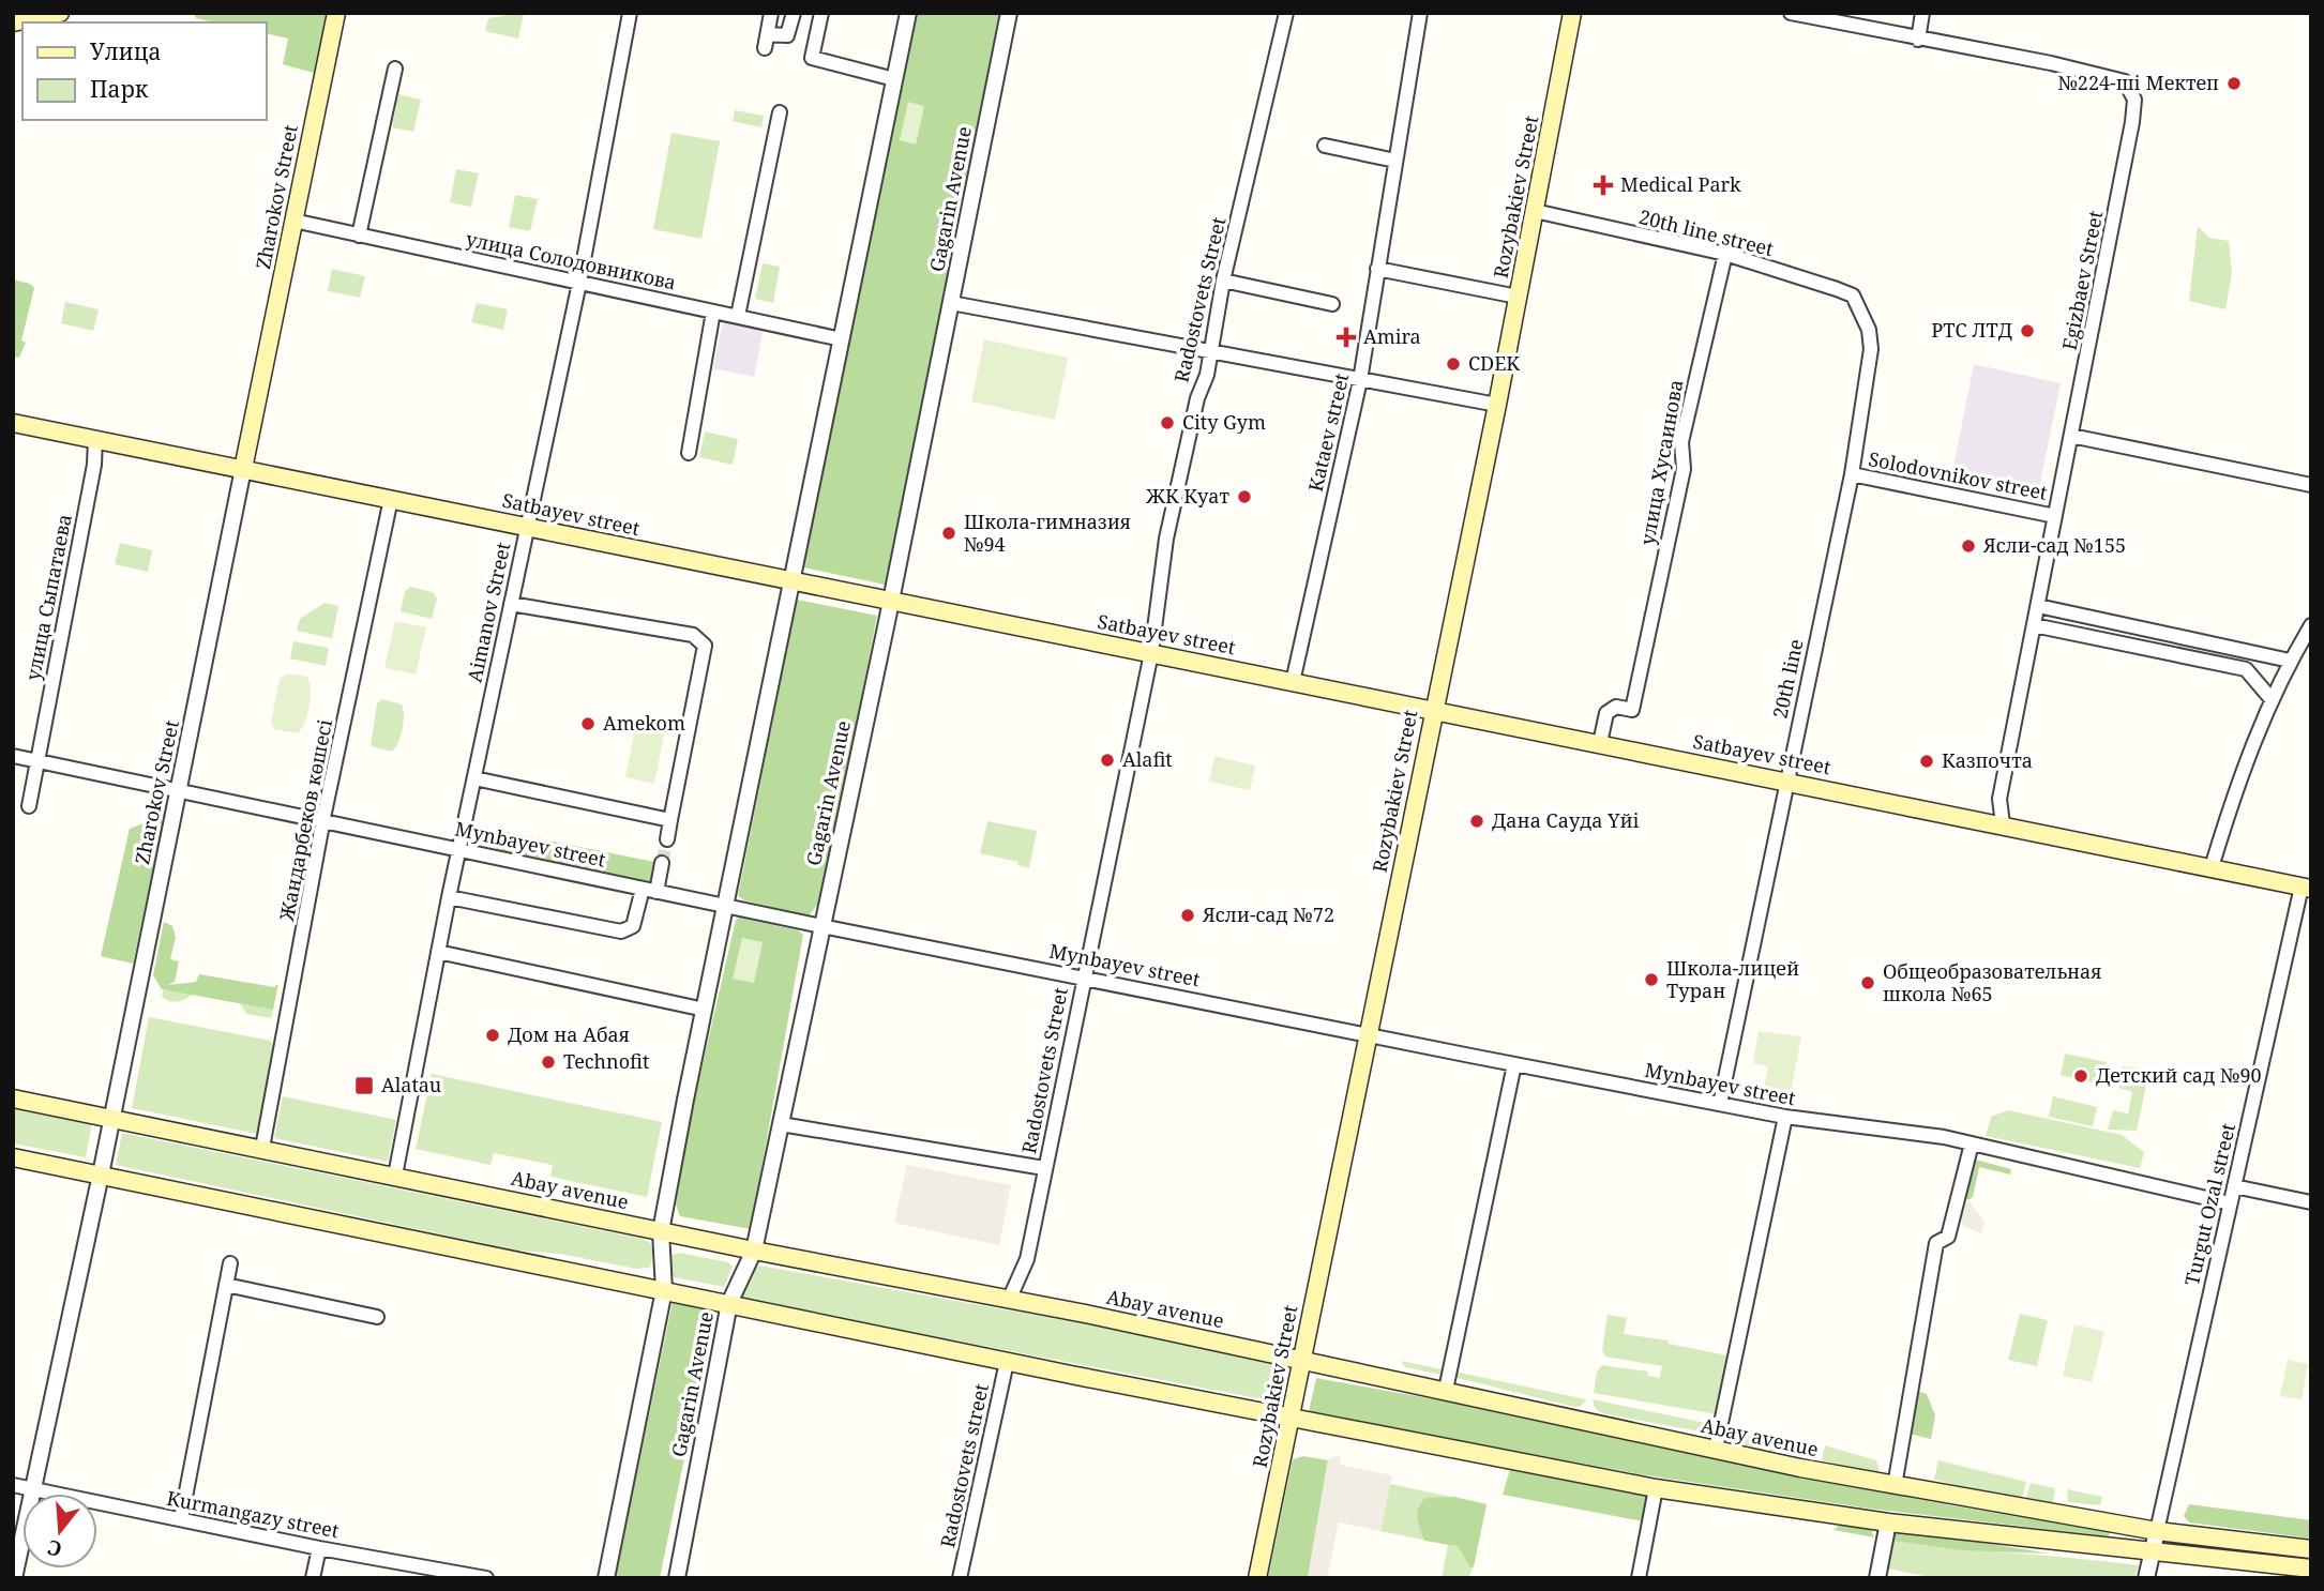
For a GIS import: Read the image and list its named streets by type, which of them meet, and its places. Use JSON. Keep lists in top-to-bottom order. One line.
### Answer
{"streets":{"main road":["Zharokov Street","Rozybakiev Street","Satbayev street","Abay avenue"],"street":["Gagarin Avenue","20th line street","улица Солодовникова","Egizbaev Street","Radostovets Street","Kataev street","улица Хусаинова","Solodovnikov street","улица Сыпатаева","Aimanov Street","20th line","Жандарбеков көшесі","Mynbayev street","Turgut Ozal street","Radostovets street","Kurmangazy street"]},"crossings":[["Zharokov Street","улица Солодовникова"],["Zharokov Street","Satbayev street"],["Zharokov Street","Mynbayev street"],["Zharokov Street","Abay avenue"],["Zharokov Street","Kurmangazy street"],["Rozybakiev Street","20th line street"],["Rozybakiev Street","Satbayev street"],["Rozybakiev Street","Mynbayev street"],["Rozybakiev Street","Abay avenue"],["Gagarin Avenue","Satbayev street"],["Gagarin Avenue","Mynbayev street"],["Gagarin Avenue","Abay avenue"],["20th line street","улица Хусаинова"],["20th line street","20th line"],["улица Солодовникова","Aimanov Street"],["Egizbaev Street","Solodovnikov street"],["Egizbaev Street","Satbayev street"],["Radostovets Street","Satbayev street"],["Radostovets Street","Mynbayev street"],["Radostovets Street","Abay avenue"],["Kataev street","Satbayev street"],["улица Хусаинова","Satbayev street"],["Solodovnikov street","20th line"],["Satbayev street","улица Сыпатаева"],["Satbayev street","Aimanov Street"],["Satbayev street","20th line"],["Satbayev street","Жандарбеков көшесі"],["Satbayev street","Turgut Ozal street"],["улица Сыпатаева","Mynbayev street"],["Aimanov Street","Mynbayev street"],["Aimanov Street","Abay avenue"],["20th line","Mynbayev street"],["Жандарбеков көшесі","Mynbayev street"],["Жандарбеков көшесі","Abay avenue"],["Mynbayev street","Turgut Ozal street"],["Abay avenue","Turgut Ozal street"]],"places":{"other":["№224-ші Мектеп","РТС ЛТД","CDEK","City Gym","ЖК Куат","Школа-гимназия №94","Ясли-сад №155","Amekom","Alafit","Казпочта","Дана Сауда Үйі","Ясли-сад №72","Школа-лицей Туран","Общеобразовательная школа №65","Дом на Абая","Technofit","Детский сад №90"],"health":["Medical Park","Amira"],"transit":["Alatau"]},"legend":["Улица","Парк"],"north":"bottom"}
